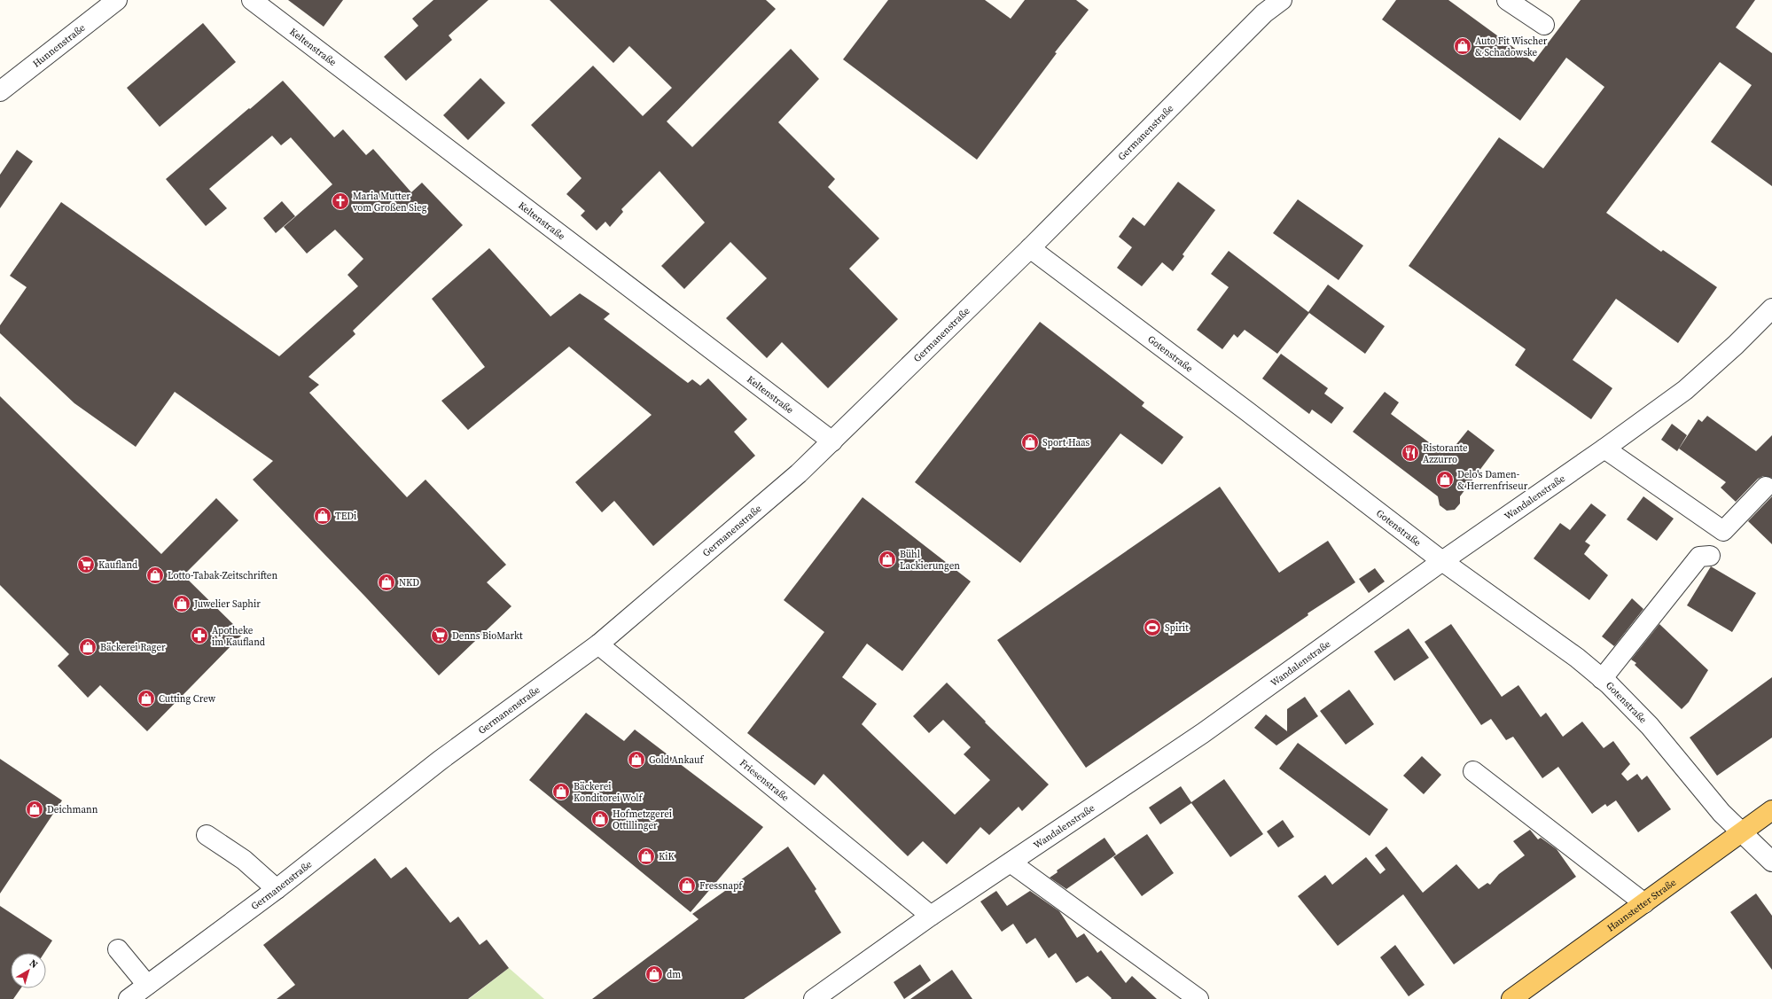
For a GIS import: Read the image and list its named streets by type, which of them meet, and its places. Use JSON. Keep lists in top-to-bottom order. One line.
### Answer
{"streets":{"main road":["Haunstetter Straße"],"street":["Hunnenstraße","Keltenstraße","Germanenstraße","Gotenstraße","Wandalenstraße","Friesenstraße"]},"crossings":[["Keltenstraße","Germanenstraße"],["Germanenstraße","Gotenstraße"],["Germanenstraße","Friesenstraße"],["Gotenstraße","Wandalenstraße"],["Gotenstraße","Haunstetter Straße"],["Wandalenstraße","Friesenstraße"]],"places":{"shop":["Auto Fit Wischer & Schadowske","Sport Haas","Delo's Damen- & Herrenfriseur","TEDi","Bühl Lackierungen","Lotto-Tabak-Zeitschriften","NKD","Juwelier Saphir","Bäckerei Rager","Cutting Crew","Gold Ankauf","Bäckerei Konditorei Wolf","Deichmann","Hofmetzgerei Ottillinger","KiK","Fressnapf","dm"],"church":["Maria Mutter vom Großen Sieg"],"restaurant":["Ristorante Azzurro"],"supermarket":["Kaufland","Denns BioMarkt"],"sports":["Spirit"],"pharmacy":["Apotheke im Kaufland"]},"north":"top right"}
